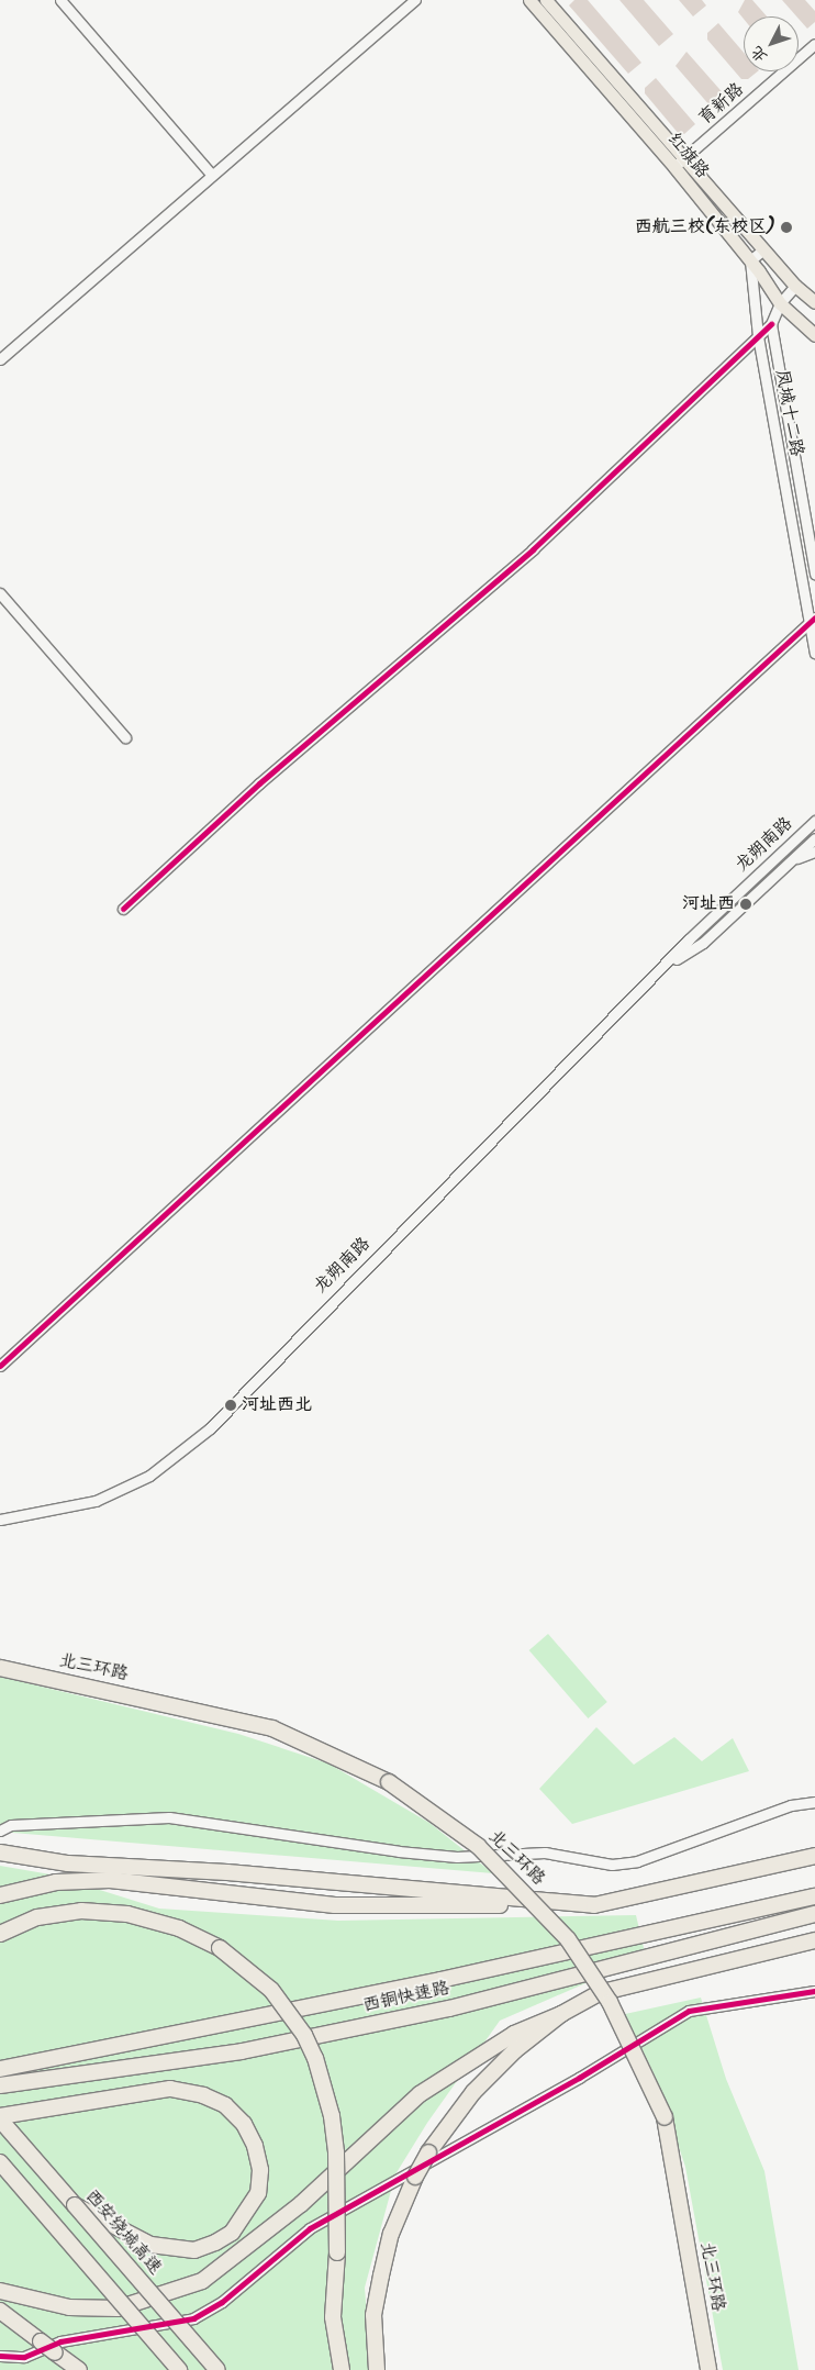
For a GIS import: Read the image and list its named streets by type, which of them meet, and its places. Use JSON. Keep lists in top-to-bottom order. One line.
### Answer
{"streets":{"highway":["北三环路","西铜快速路","西安绕城高速"],"main road":["红旗路"],"street":["育新路","凤城十二路","龙朔南路"]},"crossings":[["育新路","红旗路"],["红旗路","凤城十二路"]],"places":["西航三校(东校区)","河址西","河址西北"],"north":"bottom left"}
